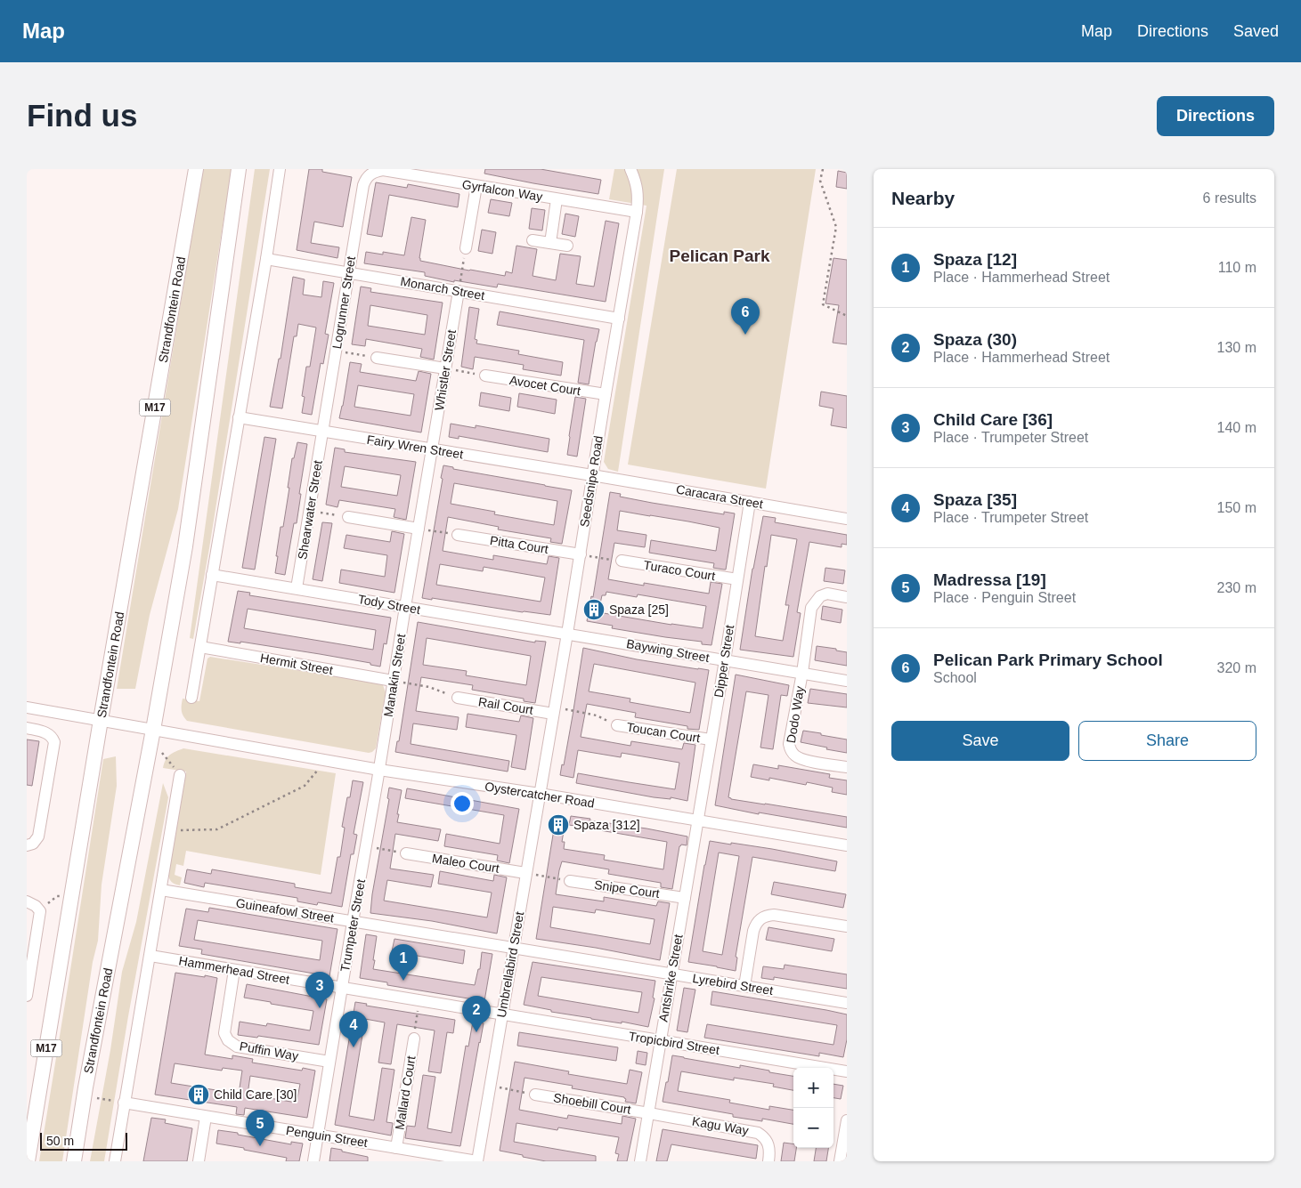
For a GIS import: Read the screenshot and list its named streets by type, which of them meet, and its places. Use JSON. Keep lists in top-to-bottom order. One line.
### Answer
{"streets":{"main road":["Strandfontein Road","M17"],"street":["Gyrfalcon Way","Monarch Street","Logrunner Street","Whistler Street","Avocet Court","Fairy Wren Street","Seedsnipe Road","Caracara Street","Shearwater Street","Pitta Court","Turaco Court","Tody Street","Baywing Street","Dipper Street","Hermit Street","Manakin Street","Rail Court","Dodo Way","Toucan Court","Oystercatcher Road","Maleo Court","Snipe Court","Guineafowl Street","Trumpeter Street","Umbrellabird Street","Hammerhead Street","Antshrike Street","Lyrebird Street","Tropicbird Street","Puffin Way","Mallard Court","Shoebill Court","Kagu Way","Penguin Street"]},"crossings":[["Gyrfalcon Way","Logrunner Street"],["Gyrfalcon Way","Seedsnipe Road"],["Monarch Street","Logrunner Street"],["Monarch Street","Whistler Street"],["Monarch Street","Seedsnipe Road"],["Logrunner Street","Fairy Wren Street"],["Logrunner Street","Shearwater Street"],["Strandfontein Road","Oystercatcher Road"],["Whistler Street","Fairy Wren Street"],["Whistler Street","Manakin Street"],["Avocet Court","Seedsnipe Road"],["Fairy Wren Street","Seedsnipe Road"],["Fairy Wren Street","Caracara Street"],["Fairy Wren Street","Shearwater Street"],["Fairy Wren Street","Manakin Street"],["Seedsnipe Road","Caracara Street"],["Seedsnipe Road","Pitta Court"],["Seedsnipe Road","Tody Street"],["Seedsnipe Road","Baywing Street"],["Seedsnipe Road","Rail Court"],["Seedsnipe Road","Oystercatcher Road"],["Seedsnipe Road","Umbrellabird Street"],["Caracara Street","Dipper Street"],["Shearwater Street","Tody Street"],["Turaco Court","Dipper Street"],["Tody Street","Baywing Street"],["Tody Street","Manakin Street"],["Baywing Street","Dipper Street"],["Baywing Street","Dodo Way"],["Dipper Street","Toucan Court"],["Dipper Street","Oystercatcher Road"],["Dipper Street","Antshrike Street"],["Hermit Street","Manakin Street"],["Manakin Street","Oystercatcher Road"],["Manakin Street","Trumpeter Street"],["Oystercatcher Road","Trumpeter Street"],["Oystercatcher Road","Umbrellabird Street"],["Oystercatcher Road","Antshrike Street"],["Maleo Court","Umbrellabird Street"],["Snipe Court","Antshrike Street"],["Guineafowl Street","Trumpeter Street"],["Guineafowl Street","Umbrellabird Street"],["Guineafowl Street","Lyrebird Street"],["Trumpeter Street","Hammerhead Street"],["Trumpeter Street","Puffin Way"],["Trumpeter Street","Penguin Street"],["Umbrellabird Street","Hammerhead Street"],["Umbrellabird Street","Lyrebird Street"],["Umbrellabird Street","Tropicbird Street"],["Umbrellabird Street","Penguin Street"],["Hammerhead Street","Tropicbird Street"],["Hammerhead Street","Puffin Way"],["Antshrike Street","Lyrebird Street"],["Antshrike Street","Tropicbird Street"],["Antshrike Street","Shoebill Court"],["Antshrike Street","Kagu Way"],["Mallard Court","Penguin Street"],["Shoebill Court","Kagu Way"]],"districts":["Pelican Park"],"places":{"building":["Spaza [25]","Spaza [312]","Child Care [30]"]},"scale_bar":"50 m","page":{"header":"Map","nav":["Map","Directions","Saved"],"buttons":["Directions",["Save","Share"]],"title":"Find us","heading":["Nearby","6 results"],"list":[{"mark":"1","name":"Spaza [12]","note":"Place · Hammerhead Street","value":"110 m"},{"mark":"2","name":"Spaza (30)","note":"Place · Hammerhead Street","value":"130 m"},{"mark":"3","name":"Child Care [36]","note":"Place · Trumpeter Street","value":"140 m"},{"mark":"4","name":"Spaza [35]","note":"Place · Trumpeter Street","value":"150 m"},{"mark":"5","name":"Madressa [19]","note":"Place · Penguin Street","value":"230 m"},{"mark":"6","name":"Pelican Park Primary School","note":"School","value":"320 m"}],"pins":["6","1","3","2","4","5"],"map_buttons":["+","−"],"scale":"50 m"}}
